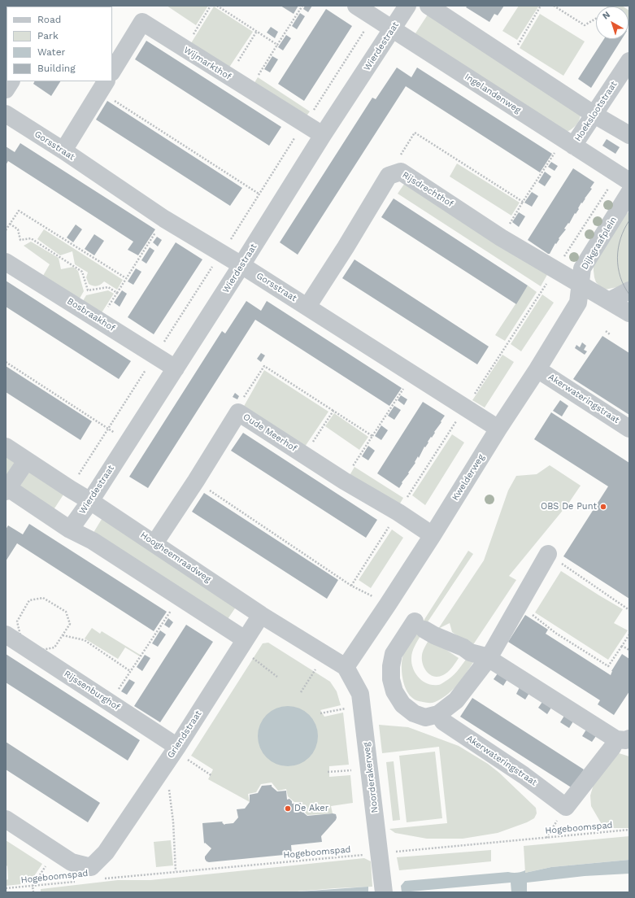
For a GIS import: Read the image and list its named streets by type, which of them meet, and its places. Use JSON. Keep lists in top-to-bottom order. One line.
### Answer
{"streets":{"street":["Wierdestraat","Wijmarkthof","Ingelandenweg","Hoekslootstraat","Gorsstraat","Rijsdrechthof","Dijkgraafplein","Bosbraakhof","Akerwateringstraat","Oude Meerhof","Kwelderweg","Hoogheemraadweg","Rijssenburghof","Griendstraat","Noorderakerweg"],"path":["Hogeboomspad"]},"crossings":[["Wierdestraat","Wijmarkthof"],["Wierdestraat","Ingelandenweg"],["Wierdestraat","Gorsstraat"],["Wierdestraat","Bosbraakhof"],["Wierdestraat","Hoogheemraadweg"],["Ingelandenweg","Hoekslootstraat"],["Gorsstraat","Rijsdrechthof"],["Gorsstraat","Kwelderweg"],["Rijsdrechthof","Dijkgraafplein"],["Rijsdrechthof","Kwelderweg"],["Dijkgraafplein","Kwelderweg"],["Akerwateringstraat","Kwelderweg"],["Oude Meerhof","Kwelderweg"],["Oude Meerhof","Hoogheemraadweg"],["Kwelderweg","Hoogheemraadweg"],["Kwelderweg","Noorderakerweg"],["Hoogheemraadweg","Griendstraat"],["Hoogheemraadweg","Noorderakerweg"],["Rijssenburghof","Griendstraat"],["Noorderakerweg","Hogeboomspad"]],"places":["OBS De Punt","De Aker"],"legend":["Road","Park","Water","Building"],"north":"top left"}
